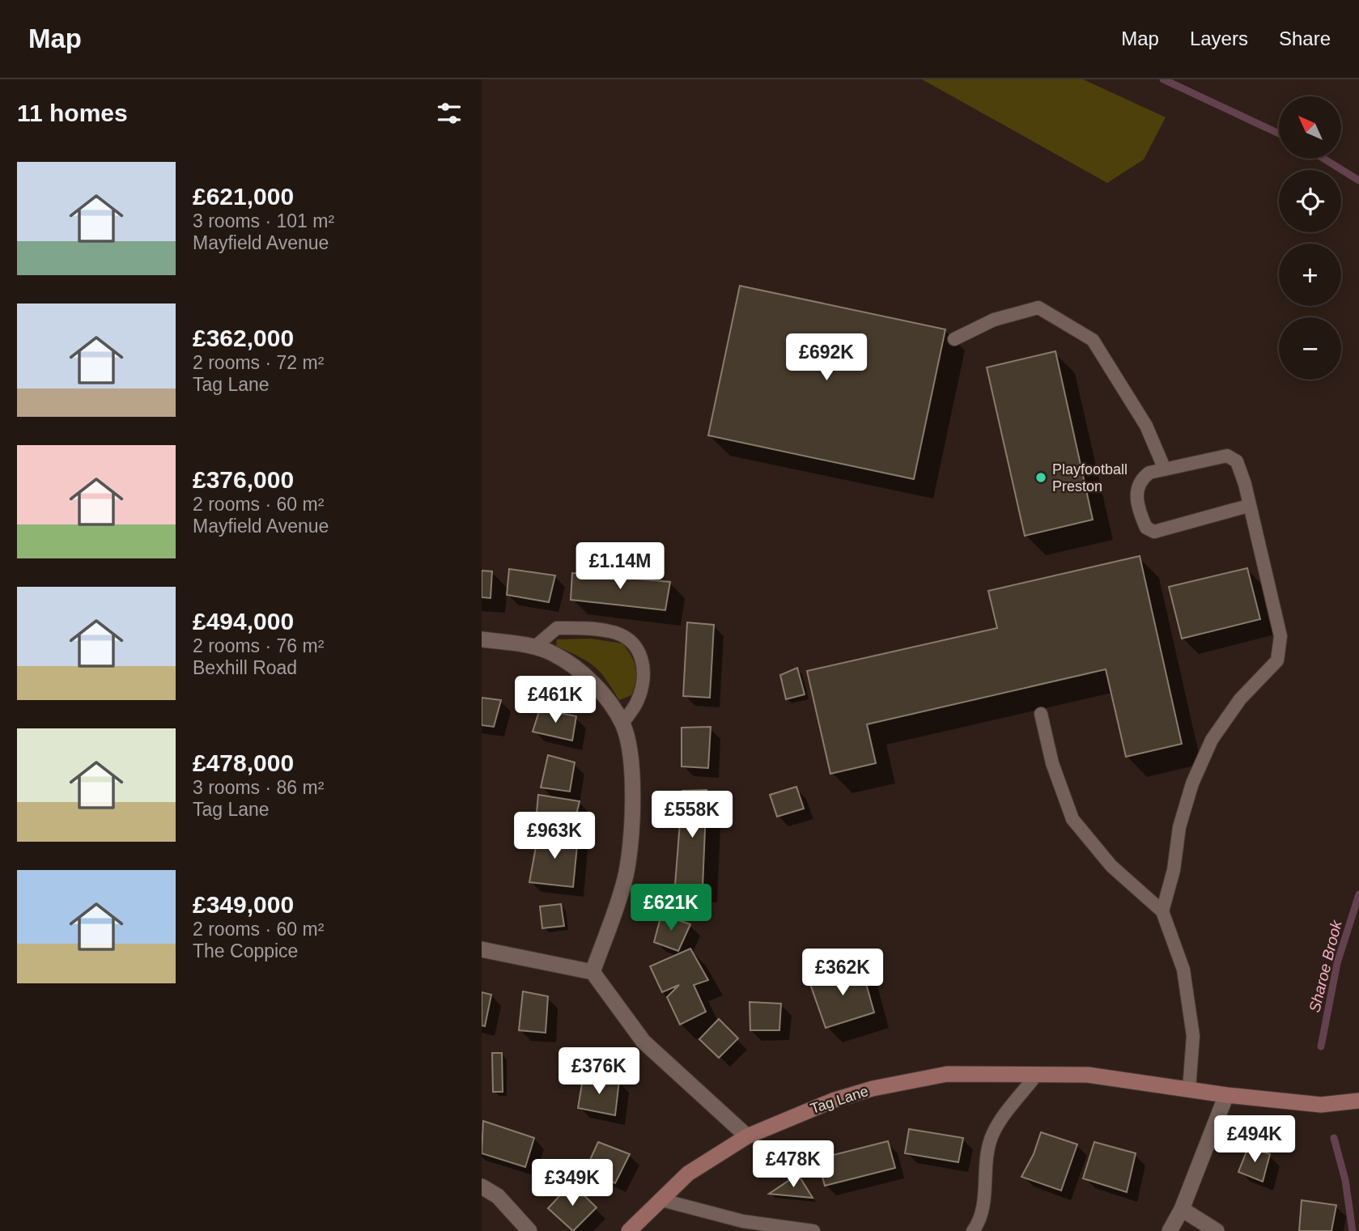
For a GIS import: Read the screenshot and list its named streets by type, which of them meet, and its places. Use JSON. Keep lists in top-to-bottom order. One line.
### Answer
{"streets":{"main road":["Tag Lane"]},"water":["Sharoe Brook"],"places":["Playfootball Preston"],"north":"top left","page":{"header":"Map","nav":["Map","Layers","Share"],"heading":"11 homes","map_buttons":["+","−"],"list":[{"name":"£621,000","note":"3 rooms · 101 m² · Mayfield Avenue"},{"name":"£362,000","note":"2 rooms · 72 m² · Tag Lane"},{"name":"£376,000","note":"2 rooms · 60 m² · Mayfield Avenue"},{"name":"£494,000","note":"2 rooms · 76 m² · Bexhill Road"},{"name":"£478,000","note":"3 rooms · 86 m² · Tag Lane"},{"name":"£349,000","note":"2 rooms · 60 m² · The Coppice"}],"price":["£692K","£1.14M","£461K","£558K","£963K","£621K","£362K","£376K","£494K","£478K","£349K"]}}
